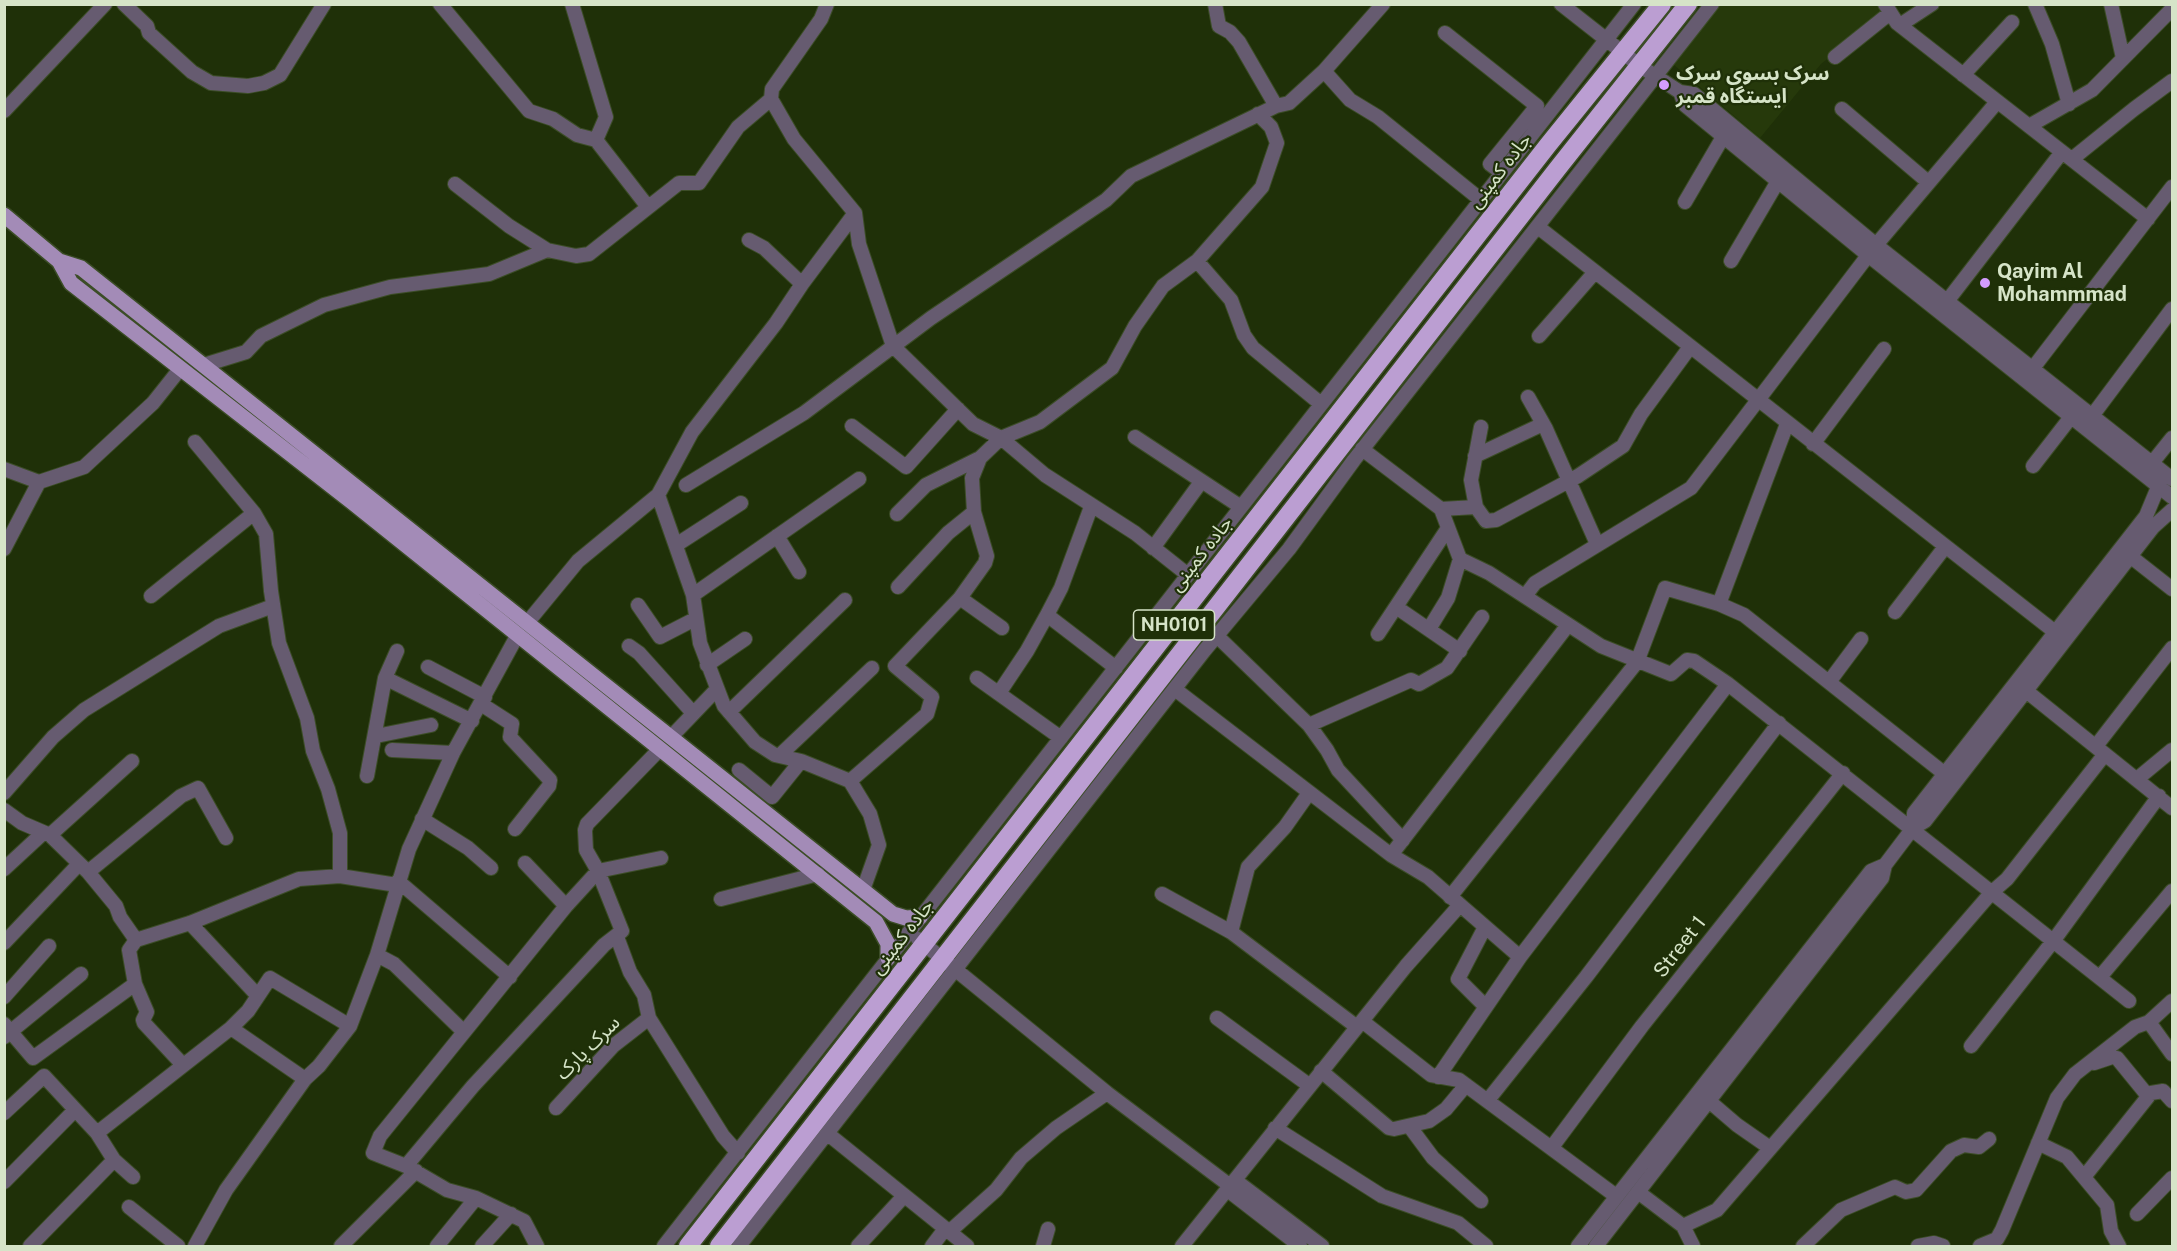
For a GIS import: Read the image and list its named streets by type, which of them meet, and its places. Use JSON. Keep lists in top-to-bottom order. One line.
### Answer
{"streets":{"highway":["جاده کمپنی","NH0101"],"street":["Street 1","سرک پارک"]},"places":["سرک بسوی سرک ایستگاه قمبر","Qayim Al Mohammmad"]}
